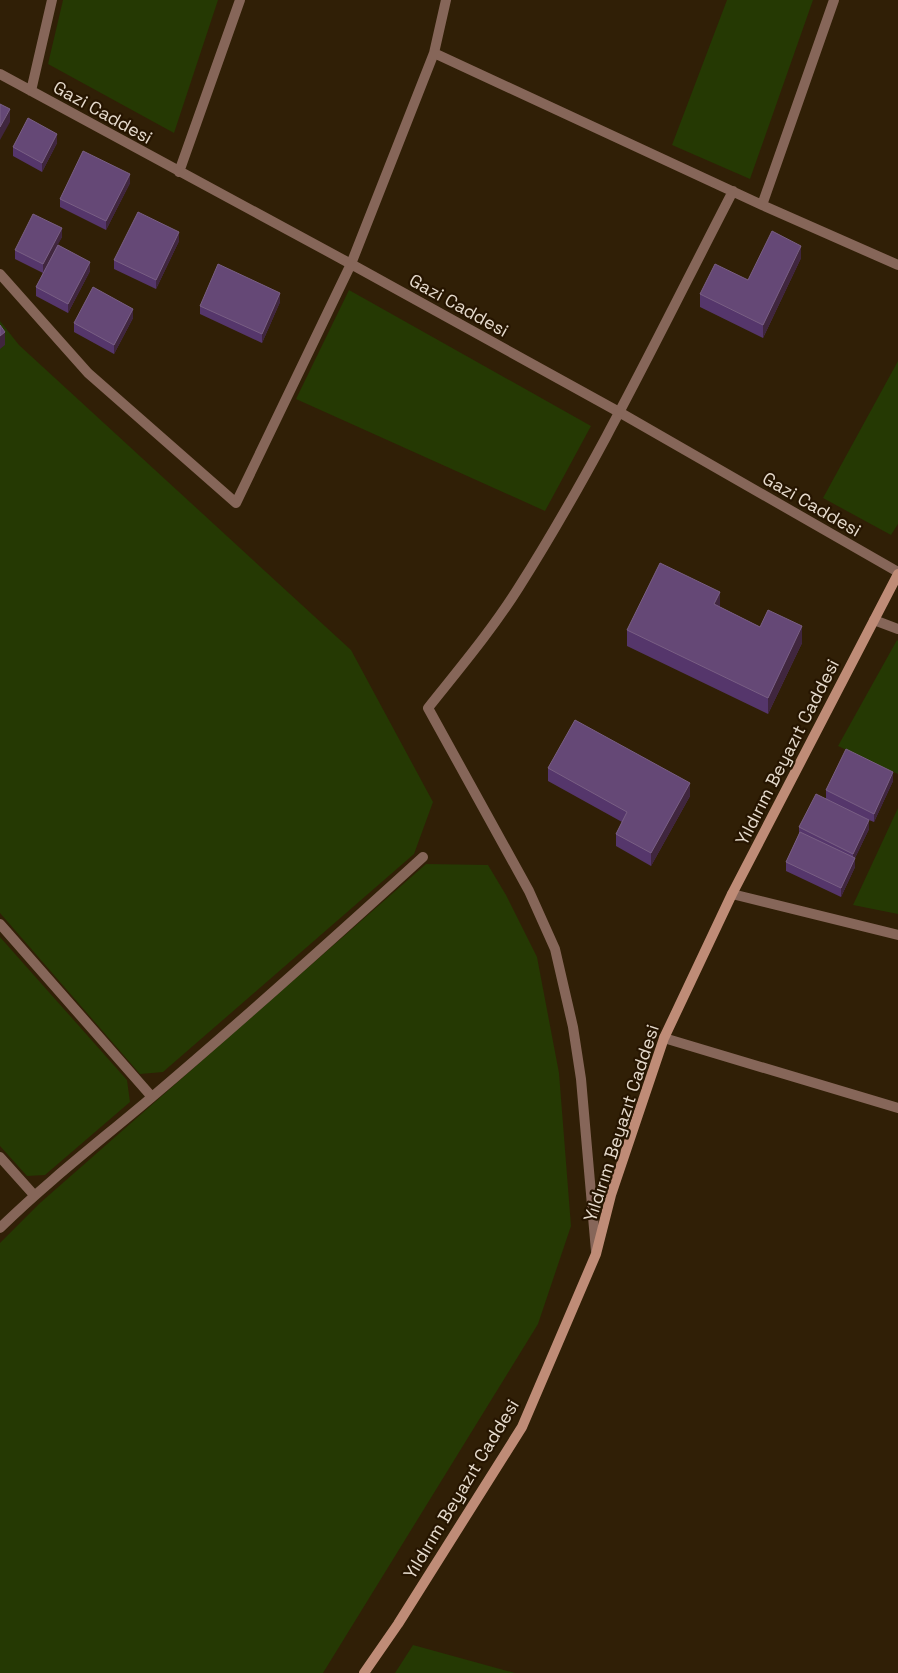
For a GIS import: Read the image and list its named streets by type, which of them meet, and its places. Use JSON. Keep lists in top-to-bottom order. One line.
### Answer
{"streets":{"street":["Gazi Caddesi","Yıldırım Beyazıt Caddesi"]},"crossings":[["Gazi Caddesi","Yıldırım Beyazıt Caddesi"]]}
